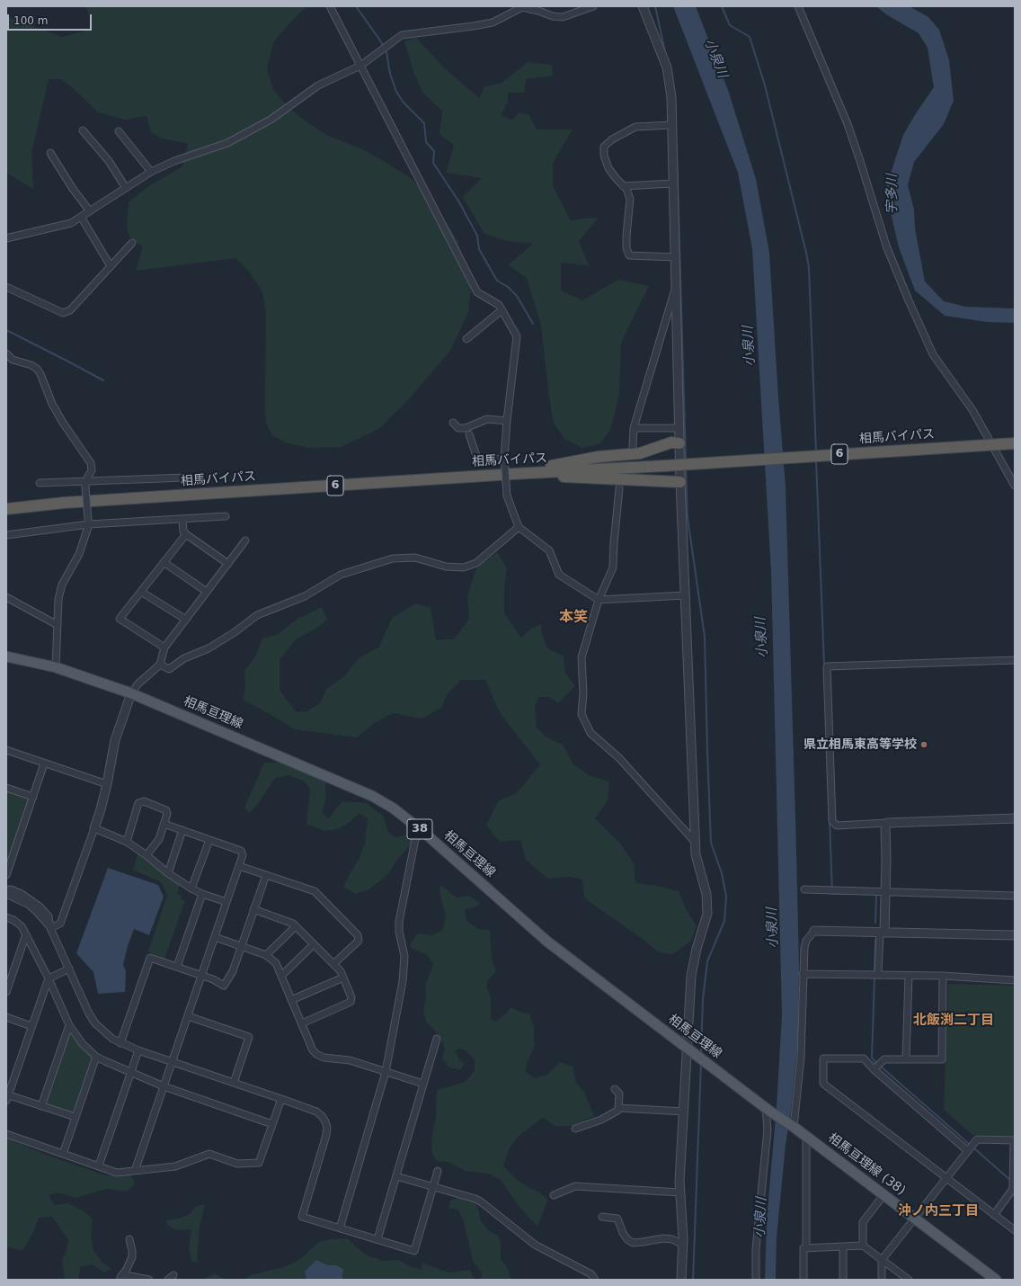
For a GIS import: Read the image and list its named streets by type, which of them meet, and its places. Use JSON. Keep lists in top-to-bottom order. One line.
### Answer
{"streets":{"highway":["相馬バイパス","6"],"main road":["相馬亘理線","38","相馬亘理線 (38)"]},"crossings":[["相馬亘理線","相馬亘理線 (38)"]],"districts":["本笑","北飯渕二丁目","沖ノ内三丁目"],"water":["小泉川","宇多川"],"places":["県立相馬東高等学校"],"scale_bar":"100 m"}
